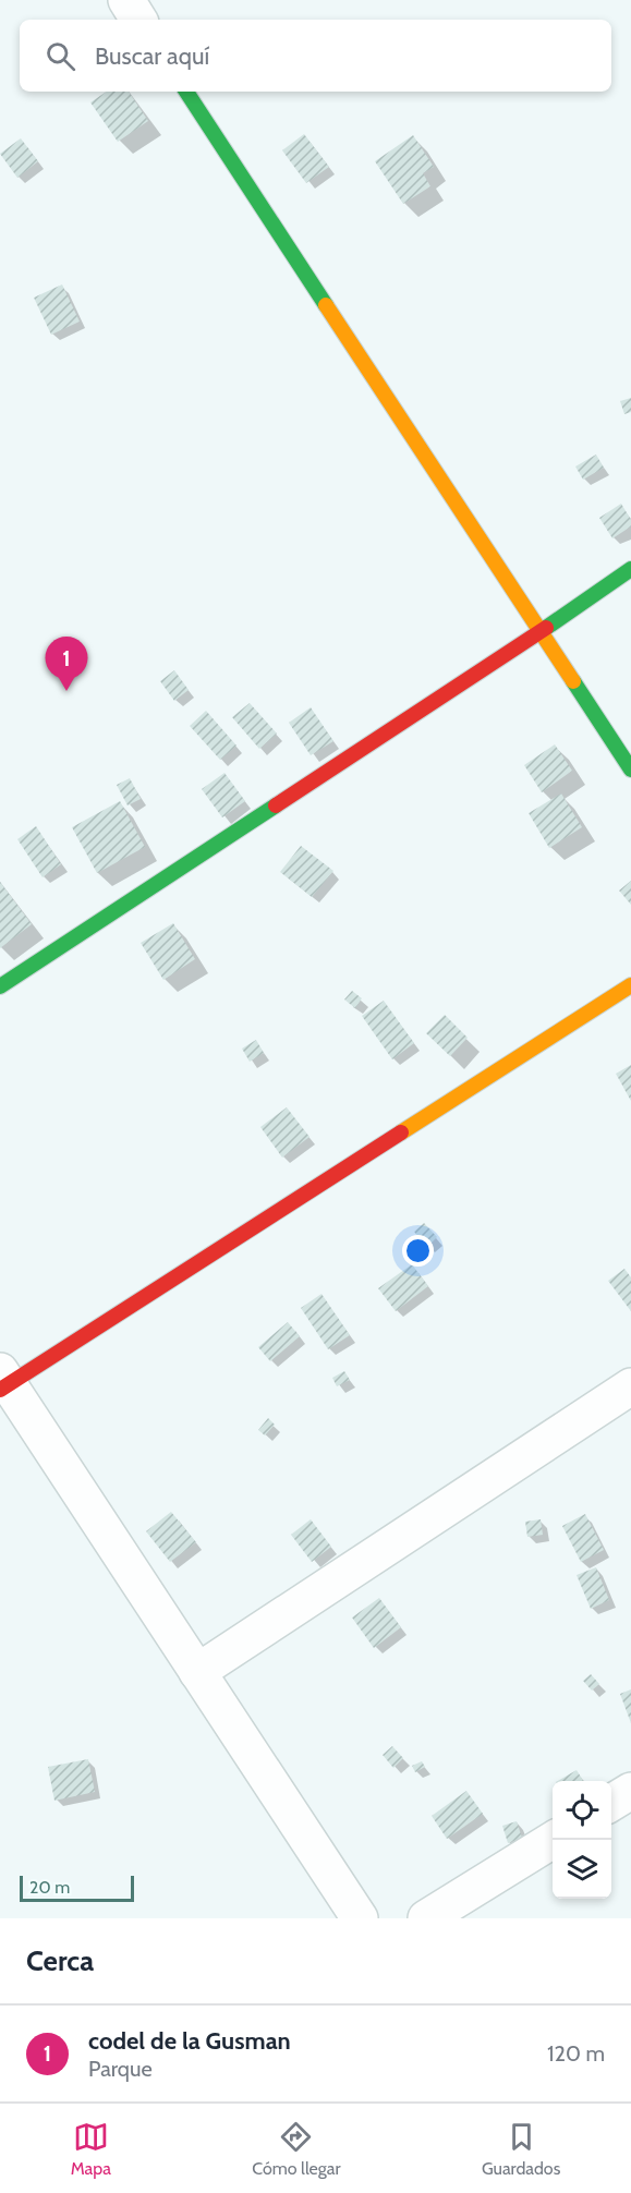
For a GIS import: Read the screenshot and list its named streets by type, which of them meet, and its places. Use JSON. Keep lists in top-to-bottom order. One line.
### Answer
{"scale_bar":"20 m","page":{"search":"Buscar aquí","pins":"1","scale":"20 m","heading":"Cerca","list":[{"mark":"1","name":"codel de la Gusman","note":"Parque","value":"120 m"}],"nav":["Mapa","Cómo llegar","Guardados"]}}
